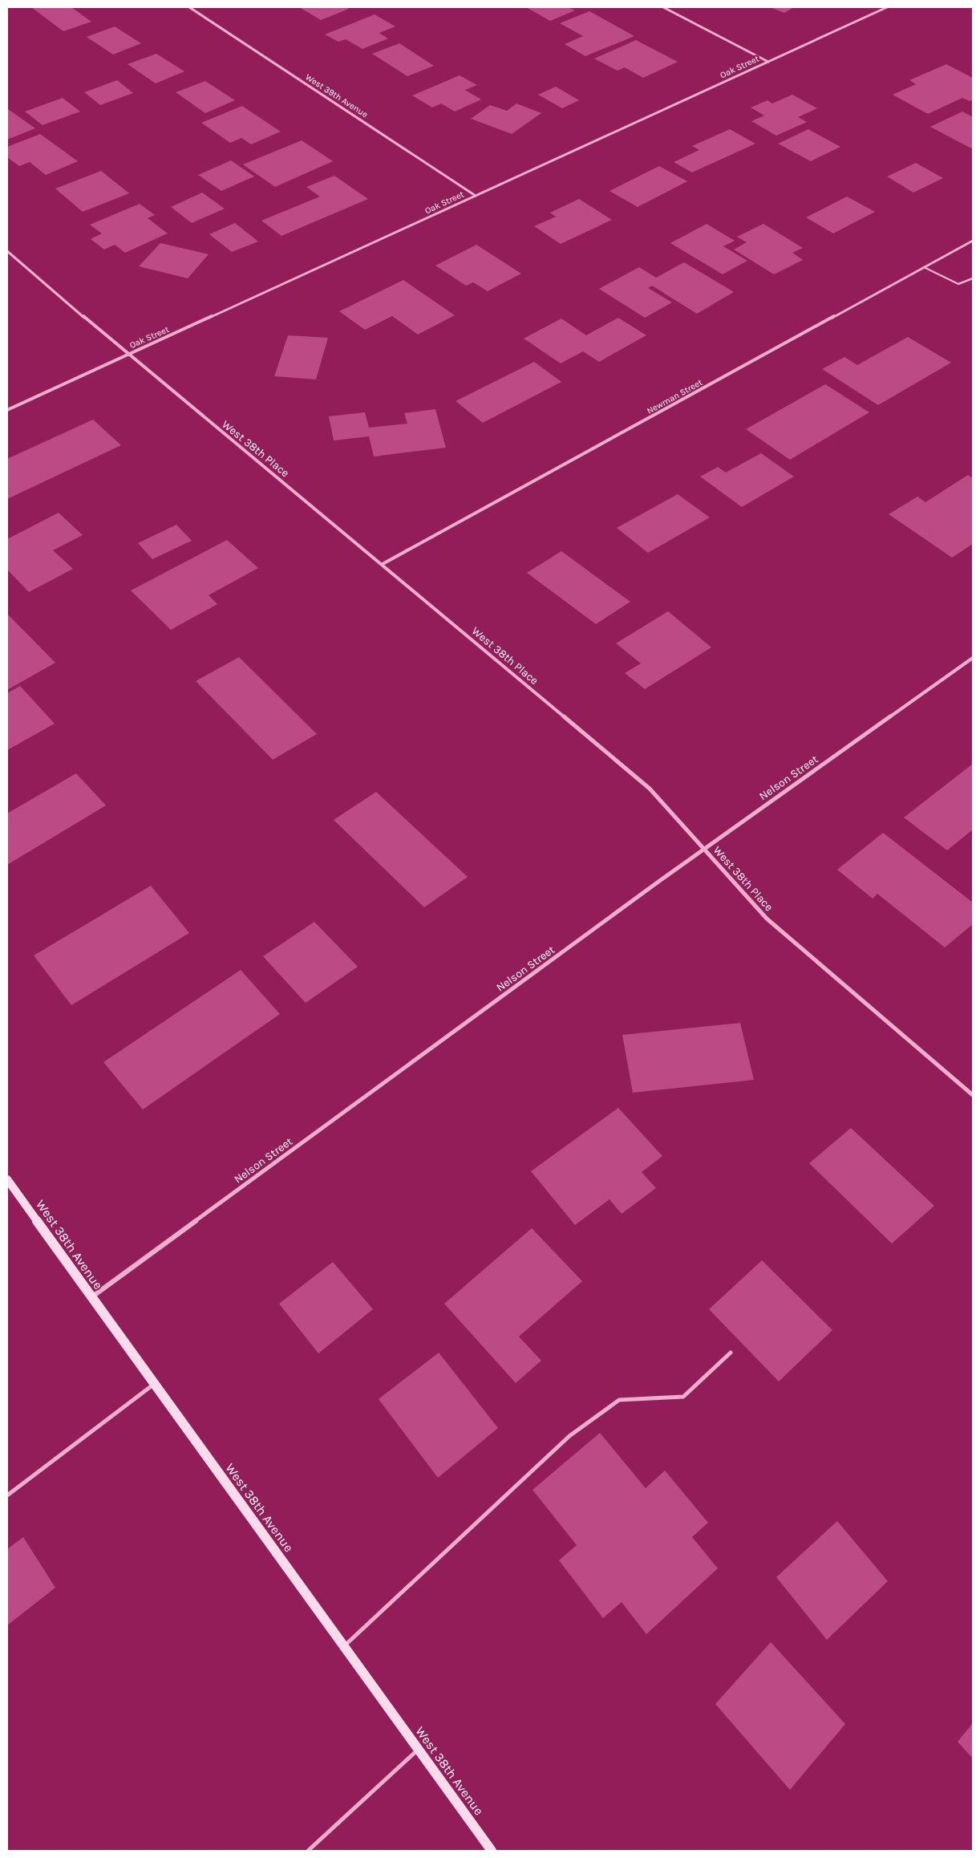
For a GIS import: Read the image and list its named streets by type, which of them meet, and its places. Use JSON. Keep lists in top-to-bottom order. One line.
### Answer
{"streets":{"street":["Oak Street","West 39th Avenue","Newman Street","West 38th Place","Nelson Street","West 38th Avenue"]},"crossings":[["Oak Street","West 39th Avenue"],["Oak Street","West 38th Place"],["Newman Street","West 38th Place"],["West 38th Place","Nelson Street"],["Nelson Street","West 38th Avenue"]]}
